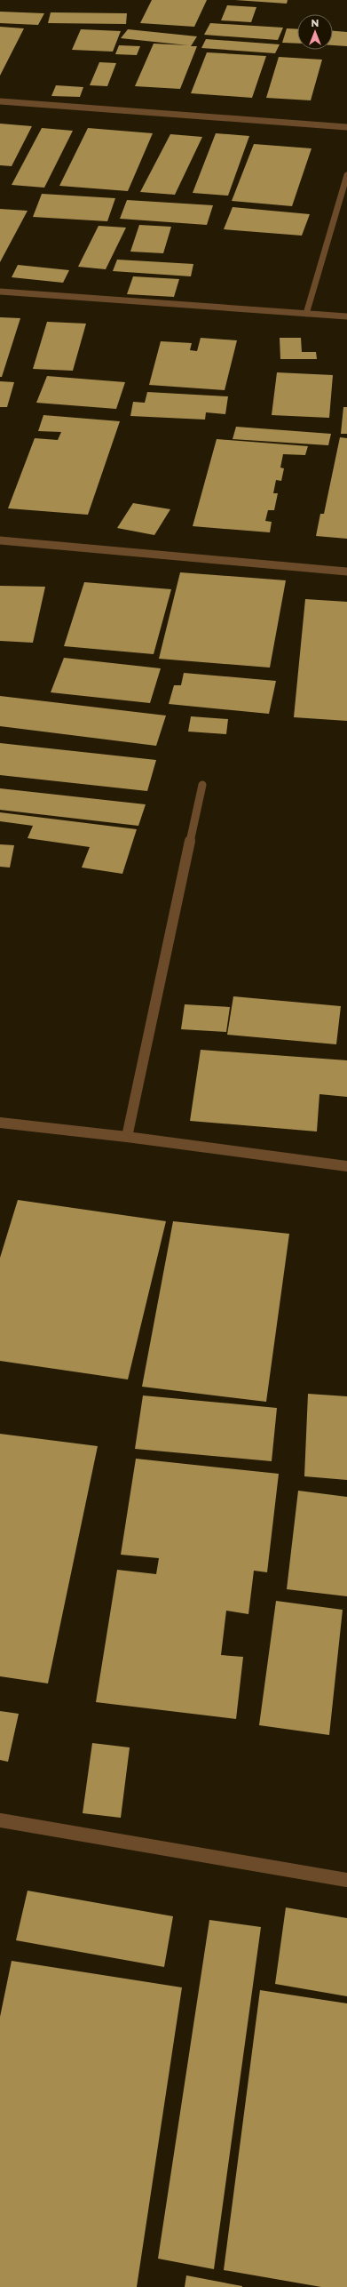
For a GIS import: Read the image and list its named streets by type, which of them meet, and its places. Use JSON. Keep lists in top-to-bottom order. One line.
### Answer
{"north":"top"}
